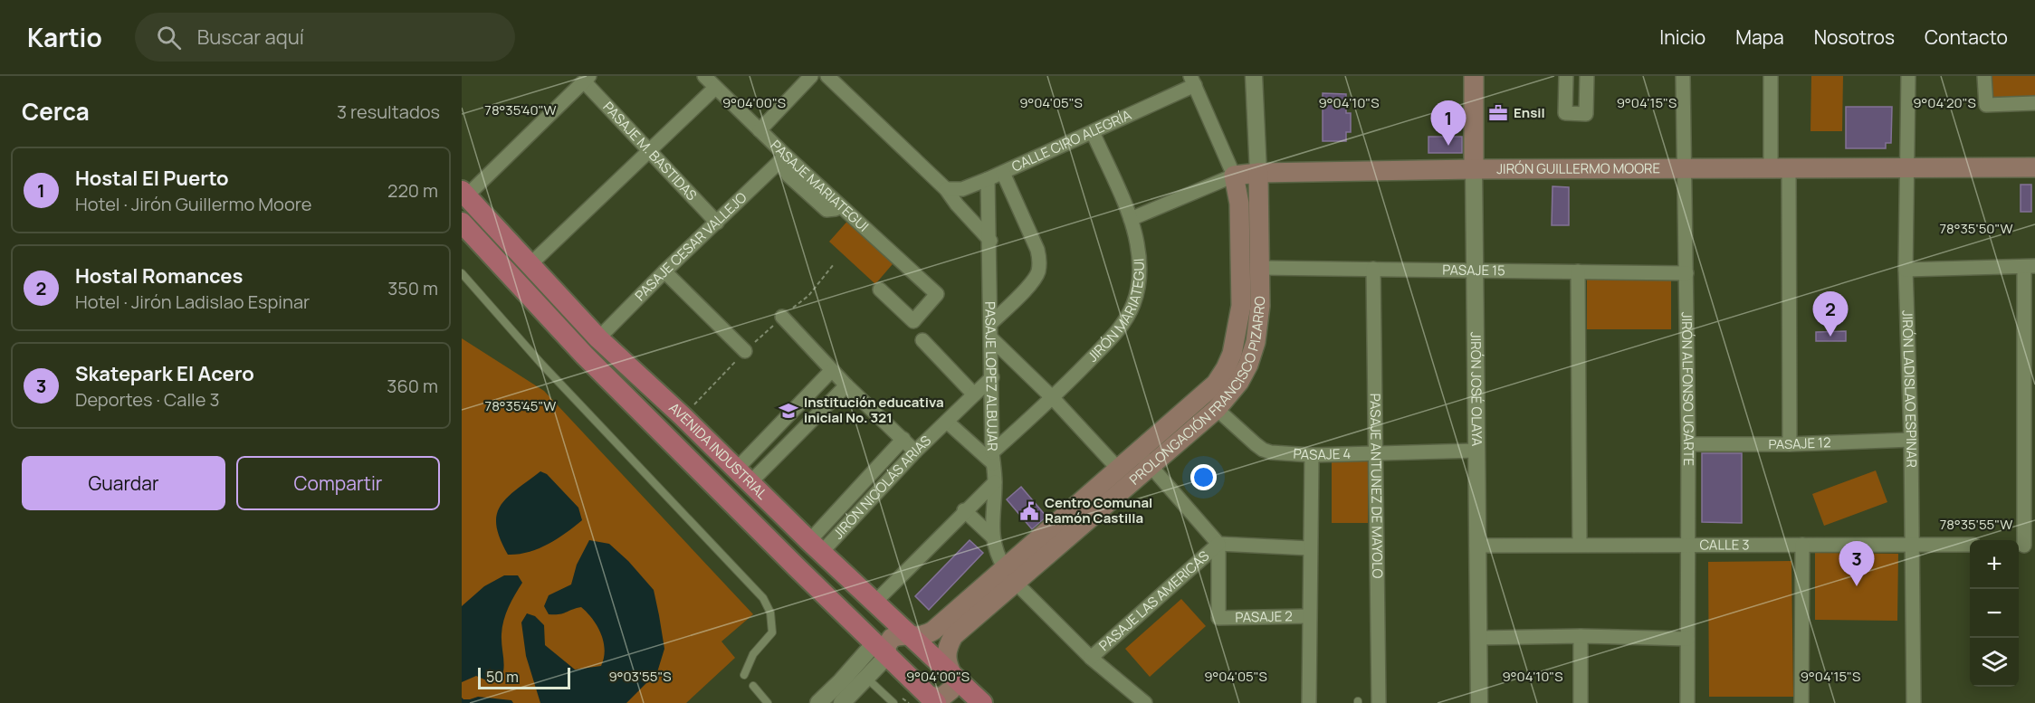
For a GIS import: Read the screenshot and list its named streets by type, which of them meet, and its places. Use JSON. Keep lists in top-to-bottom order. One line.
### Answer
{"streets":{"main road":["JIRÓN GUILLERMO MOORE","PROLONGACIÓN FRANCISCO PIZARRO","JIRÓN JOSÉ OLAYA","AVENIDA INDUSTRIAL"],"street":["CALLE CIRO ALEGRÍA","PASAJE M. BASTIDAS","PASAJE MARIATEGUI","PASAJE CESAR VALLEJO","PASAJE 15","JIRÓN MARIATEGUI","PASAJE LOPEZ ALBUJAR","JIRÓN ALFONSO UGARTE","JIRÓN LADISLAO ESPINAR","PASAJE 12","PASAJE 4","PASAJE ANTUNEZ DE MAYOLO","JIRÓN NICOLÁS ARIAS","CALLE 3","PASAJE LAS AMERICAS","PASAJE 2"]},"crossings":[["CALLE CIRO ALEGRÍA","JIRÓN MARIATEGUI"],["CALLE CIRO ALEGRÍA","PASAJE LOPEZ ALBUJAR"],["PASAJE M. BASTIDAS","PASAJE CESAR VALLEJO"],["JIRÓN GUILLERMO MOORE","JIRÓN MARIATEGUI"],["JIRÓN GUILLERMO MOORE","PROLONGACIÓN FRANCISCO PIZARRO"],["JIRÓN GUILLERMO MOORE","JIRÓN ALFONSO UGARTE"],["JIRÓN GUILLERMO MOORE","JIRÓN LADISLAO ESPINAR"],["JIRÓN GUILLERMO MOORE","JIRÓN JOSÉ OLAYA"],["PASAJE MARIATEGUI","PASAJE CESAR VALLEJO"],["PASAJE CESAR VALLEJO","AVENIDA INDUSTRIAL"],["PASAJE 15","PROLONGACIÓN FRANCISCO PIZARRO"],["PASAJE 15","JIRÓN ALFONSO UGARTE"],["PASAJE 15","JIRÓN JOSÉ OLAYA"],["PASAJE 15","PASAJE ANTUNEZ DE MAYOLO"],["JIRÓN MARIATEGUI","PASAJE LOPEZ ALBUJAR"],["PASAJE LOPEZ ALBUJAR","PROLONGACIÓN FRANCISCO PIZARRO"],["PASAJE LOPEZ ALBUJAR","JIRÓN NICOLÁS ARIAS"],["PASAJE LOPEZ ALBUJAR","PASAJE LAS AMERICAS"],["PROLONGACIÓN FRANCISCO PIZARRO","AVENIDA INDUSTRIAL"],["PROLONGACIÓN FRANCISCO PIZARRO","PASAJE 4"],["JIRÓN ALFONSO UGARTE","PASAJE 12"],["JIRÓN ALFONSO UGARTE","CALLE 3"],["JIRÓN LADISLAO ESPINAR","PASAJE 12"],["JIRÓN LADISLAO ESPINAR","CALLE 3"],["JIRÓN JOSÉ OLAYA","PASAJE 4"],["JIRÓN JOSÉ OLAYA","CALLE 3"],["AVENIDA INDUSTRIAL","JIRÓN NICOLÁS ARIAS"],["PASAJE 4","PASAJE ANTUNEZ DE MAYOLO"],["PASAJE LAS AMERICAS","PASAJE 2"]],"places":{"office":["Ensil"],"school or university":["Institución educativa inicial No. 321"],"public building":["Centro Comunal Ramón Castilla"]},"scale_bar":"50 m","page":{"header":"Kartio","search":"Buscar aquí","nav":["Inicio","Mapa","Nosotros","Contacto"],"heading":["Cerca","3 resultados"],"pins":["1","2","3"],"list":[{"mark":"1","name":"Hostal El Puerto","note":"Hotel · Jirón Guillermo Moore","value":"220 m"},{"mark":"2","name":"Hostal Romances","note":"Hotel · Jirón Ladislao Espinar","value":"350 m"},{"mark":"3","name":"Skatepark El Acero","note":"Deportes · Calle 3","value":"360 m"}],"buttons":["Guardar","Compartir"],"map_buttons":["+","−"],"scale":"50 m"},"coordinates":["9°04'00\"S","9°04'05\"S","9°04'10\"S","9°04'15\"S","9°04'20\"S","78°35'40\"W","78°35'50\"W","78°35'45\"W","78°35'55\"W","9°03'55\"S"]}
